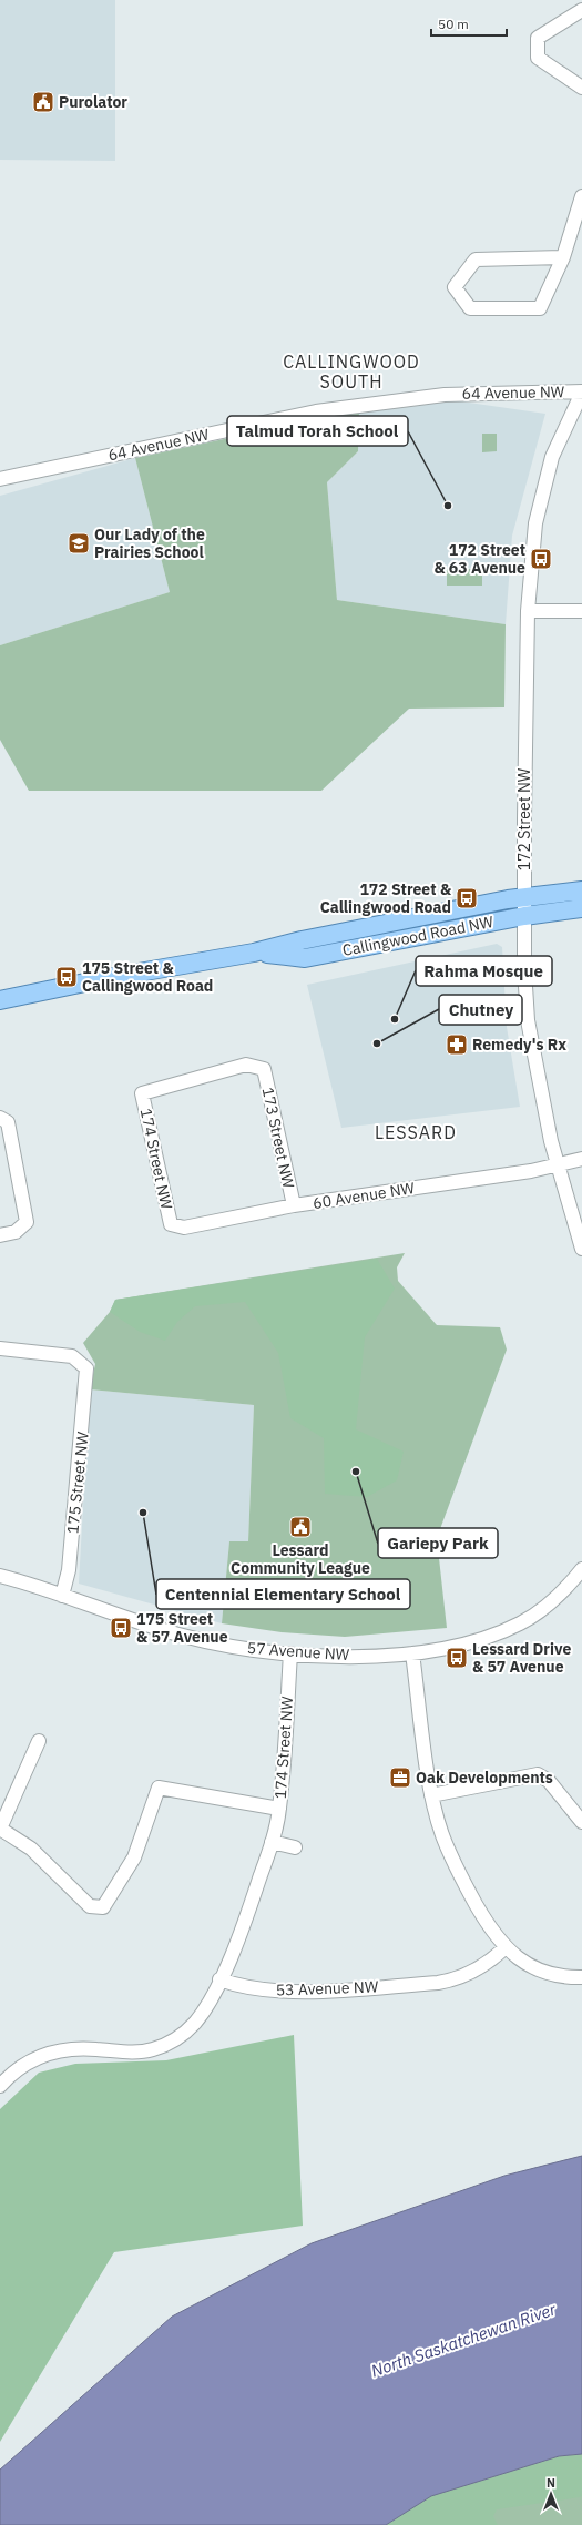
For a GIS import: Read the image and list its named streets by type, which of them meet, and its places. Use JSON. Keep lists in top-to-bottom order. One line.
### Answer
{"streets":{"main road":["Callingwood Road NW"],"street":["64 Avenue NW","172 Street NW","173 Street NW","174 Street NW","60 Avenue NW","175 Street NW","57 Avenue NW","53 Avenue NW"]},"crossings":[["64 Avenue NW","172 Street NW"],["172 Street NW","Callingwood Road NW"],["172 Street NW","60 Avenue NW"],["173 Street NW","174 Street NW"],["173 Street NW","60 Avenue NW"],["174 Street NW","60 Avenue NW"],["174 Street NW","57 Avenue NW"],["174 Street NW","53 Avenue NW"],["175 Street NW","57 Avenue NW"]],"districts":["CALLINGWOOD SOUTH","LESSARD"],"water":["North Saskatchewan River"],"places":{"public building":["Purolator","Lessard Community League"],"other":["Talmud Torah School","Rahma Mosque","Chutney","Gariepy Park","Centennial Elementary School"],"school or university":["Our Lady of the Prairies School"],"bus stop":["172 Street & 63 Avenue","172 Street & Callingwood Road","175 Street & Callingwood Road","175 Street & 57 Avenue","Lessard Drive & 57 Avenue"],"pharmacy":["Remedy's Rx"],"office":["Oak Developments"]},"scale_bar":"50 m","north":"top"}
